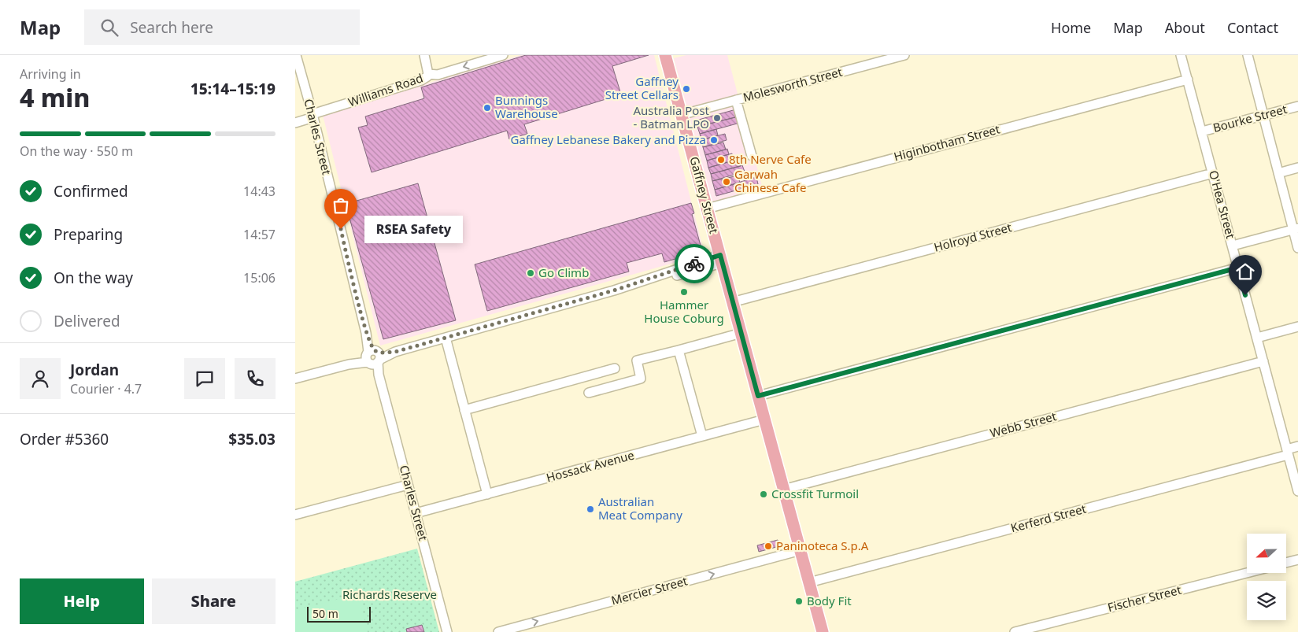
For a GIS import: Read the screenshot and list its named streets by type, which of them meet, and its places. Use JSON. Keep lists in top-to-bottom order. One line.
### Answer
{"streets":{"main road":["Gaffney Street"],"street":["Molesworth Street","Williams Road","Bourke Street","Charles Street","Higinbotham Street","O'Hea Street","Holroyd Street","Webb Street","Hossack Avenue","Kerferd Street","Mercier Street","Fischer Street"]},"crossings":[["Molesworth Street","Gaffney Street"],["Williams Road","Charles Street"],["Bourke Street","O'Hea Street"],["Charles Street","Hossack Avenue"],["Higinbotham Street","Gaffney Street"],["Higinbotham Street","O'Hea Street"],["Gaffney Street","Holroyd Street"],["Gaffney Street","Webb Street"],["Gaffney Street","Hossack Avenue"],["Gaffney Street","Kerferd Street"],["Gaffney Street","Mercier Street"],["O'Hea Street","Holroyd Street"],["O'Hea Street","Webb Street"],["O'Hea Street","Kerferd Street"]],"one_way":["Mercier Street"],"parks":["Richards Reserve"],"places":["Gaffney Street Cellars","Bunnings Warehouse","Australia Post - Batman LPO","Gaffney Lebanese Bakery and Pizza","8th Nerve Cafe","Garwah Chinese Cafe","RSEA Safety","Go Climb","Hammer House Coburg","Crossfit Turmoil","Australian Meat Company","Paninoteca S.p.A","Body Fit"],"scale_bar":"50 m","north":"left","page":{"header":"Map","search":"Search here","nav":["Home","Map","About","Contact"],"heading":["4 min","Arriving in","15:14–15:19"],"panel":["Jordan","Courier · 4.7","Order #5360","$35.03"],"bar":"On the way · 550 m","list":[["Confirmed","14:43"],["Preparing","14:57"],["On the way","15:06"],"Delivered"],"bubble":"RSEA Safety","buttons":["Help","Share"],"scale":"50 m"}}
